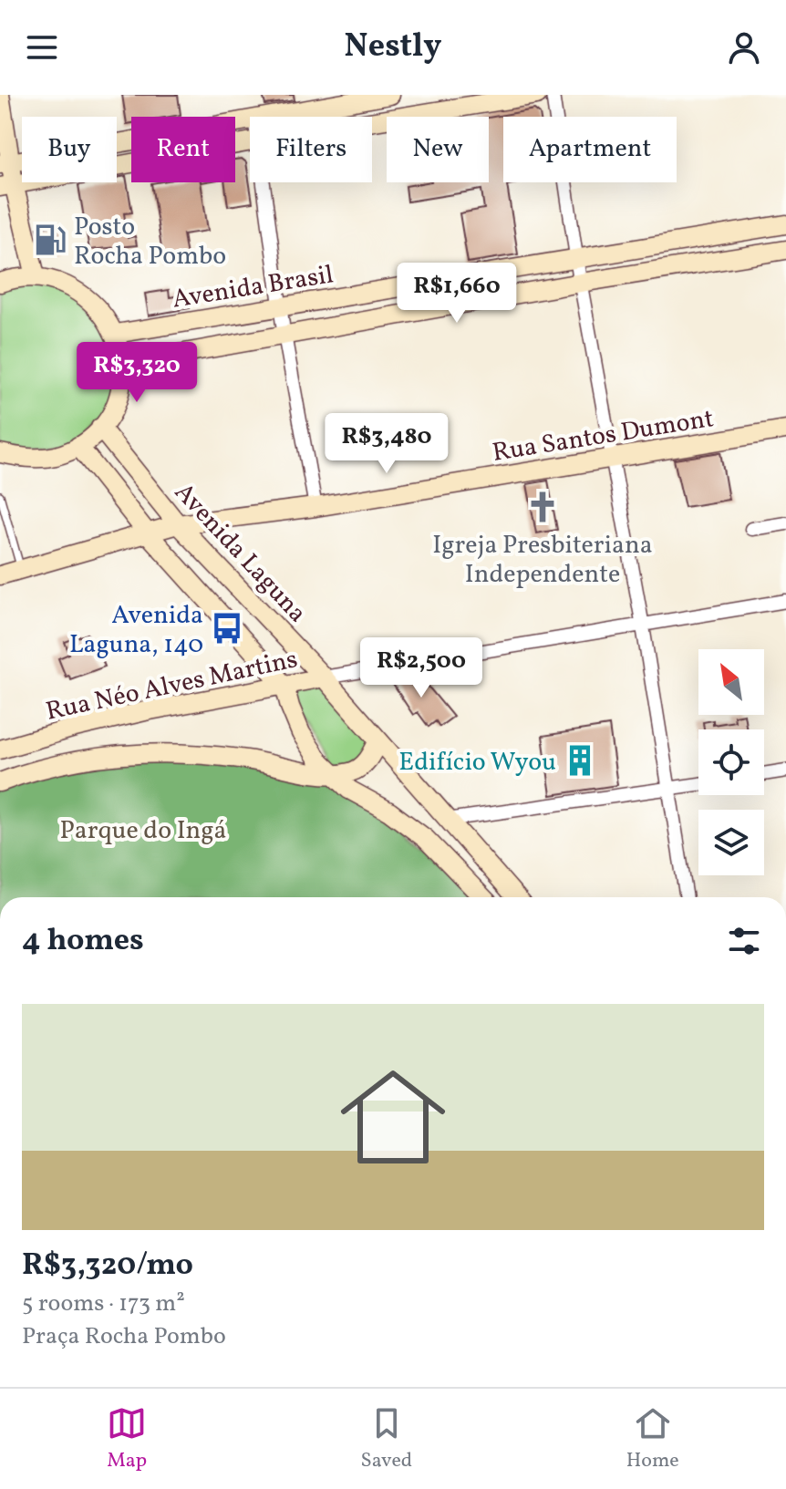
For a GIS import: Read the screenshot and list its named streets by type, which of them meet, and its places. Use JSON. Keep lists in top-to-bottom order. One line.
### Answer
{"streets":{"main road":["Avenida Brasil","Rua Santos Dumont","Avenida Laguna","Rua Néo Alves Martins"]},"crossings":[["Rua Santos Dumont","Avenida Laguna"],["Avenida Laguna","Rua Néo Alves Martins"]],"parks":["Parque do Ingá"],"places":{"fuel station":["Posto Rocha Pombo"],"church":["Igreja Presbiteriana Independente"],"bus stop":["Avenida Laguna, 140"],"building":["Edifício Wyou"]},"north":"top left","page":{"header":"Nestly","chip":["Buy","Rent","Filters","New","Apartment"],"price":["R$1,660","R$3,320","R$3,480","R$2,500"],"heading":"4 homes","list":[{"name":"R$3,320/mo","note":"5 rooms · 173 m² · Praça Rocha Pombo"}],"tabs":["Map","Saved","Home"]}}
